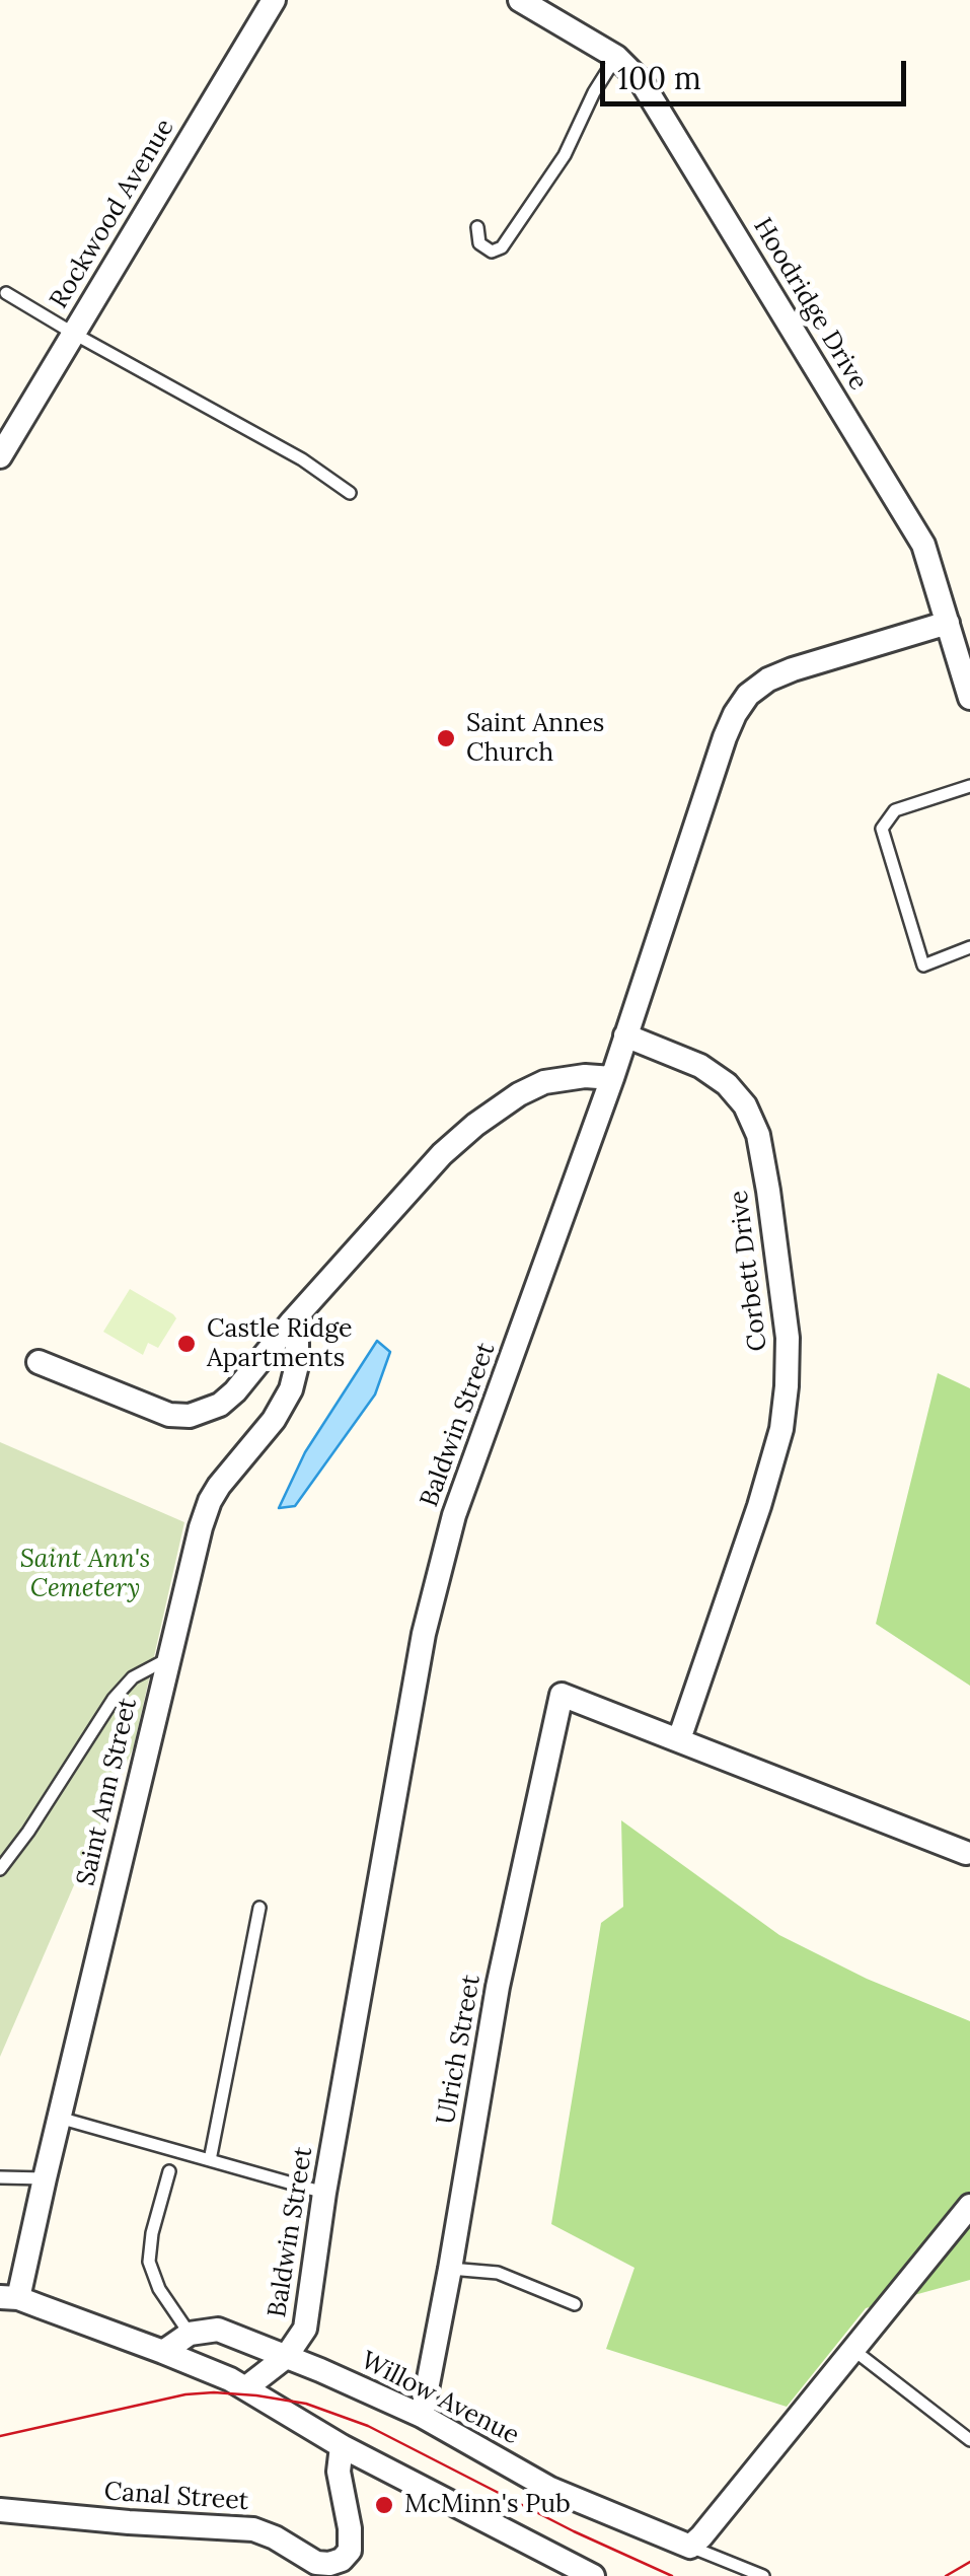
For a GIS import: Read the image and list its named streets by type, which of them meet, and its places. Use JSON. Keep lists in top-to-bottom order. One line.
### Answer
{"streets":{"street":["Rockwood Avenue","Hoodridge Drive","Corbett Drive","Baldwin Street","Saint Ann Street","Ulrich Street","Willow Avenue","Canal Street"]},"crossings":[["Hoodridge Drive","Baldwin Street"],["Corbett Drive","Baldwin Street"],["Corbett Drive","Ulrich Street"],["Baldwin Street","Willow Avenue"],["Ulrich Street","Willow Avenue"]],"parks":["Saint Ann's Cemetery"],"places":["Saint Annes Church","Castle Ridge Apartments","McMinn's Pub"],"scale_bar":"100 m"}
